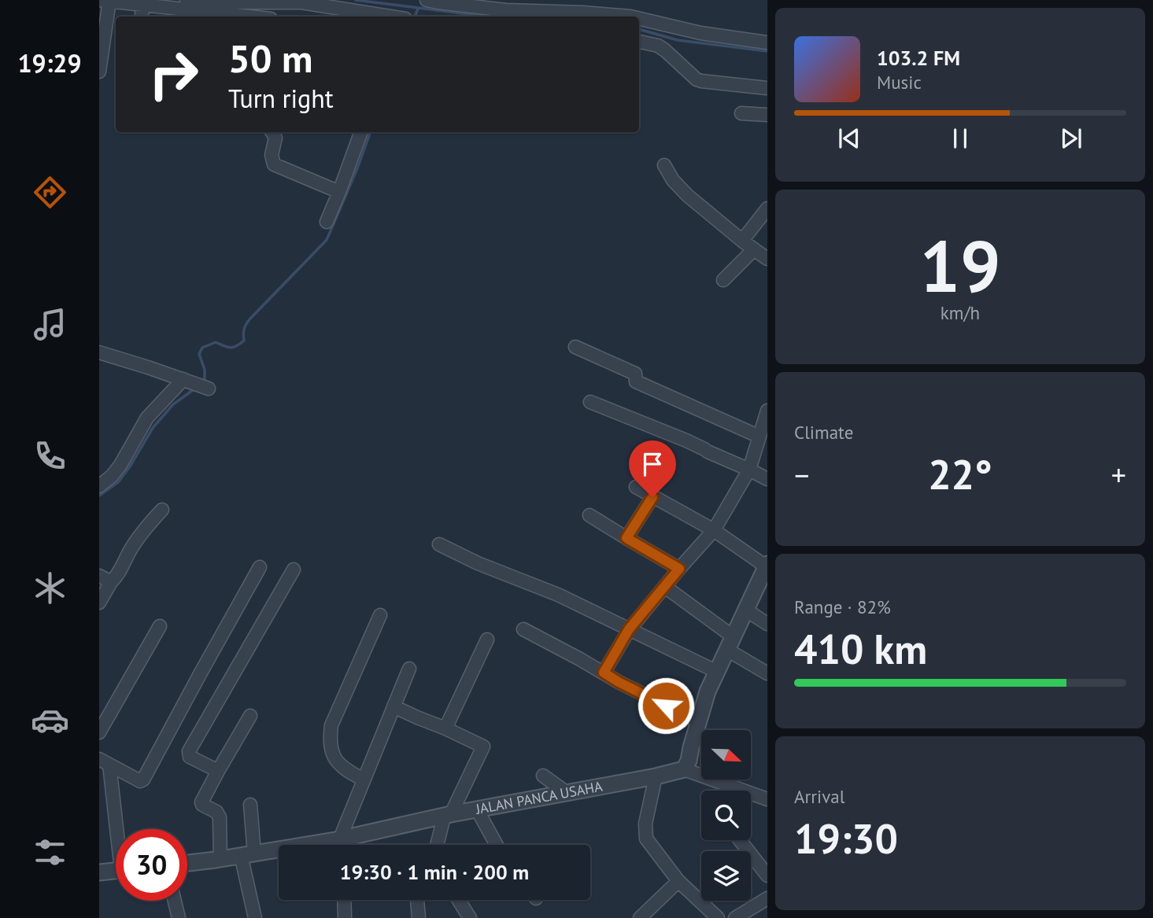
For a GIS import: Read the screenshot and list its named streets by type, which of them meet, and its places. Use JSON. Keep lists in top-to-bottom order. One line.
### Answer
{"streets":{"street":["JALAN PANCA USAHA"]},"north":"bottom right","page":{"tabs":"19:29","turn":["50 m","Turn right"],"song":["103.2 FM","Music"],"tile":[["19","km/h"],"Climate",["Range · 82%","410 km"],["Arrival","19:30"]],"heat":["−","22°","+"],"limit":"30","trip":"19:30 · 1 min · 200 m"}}
